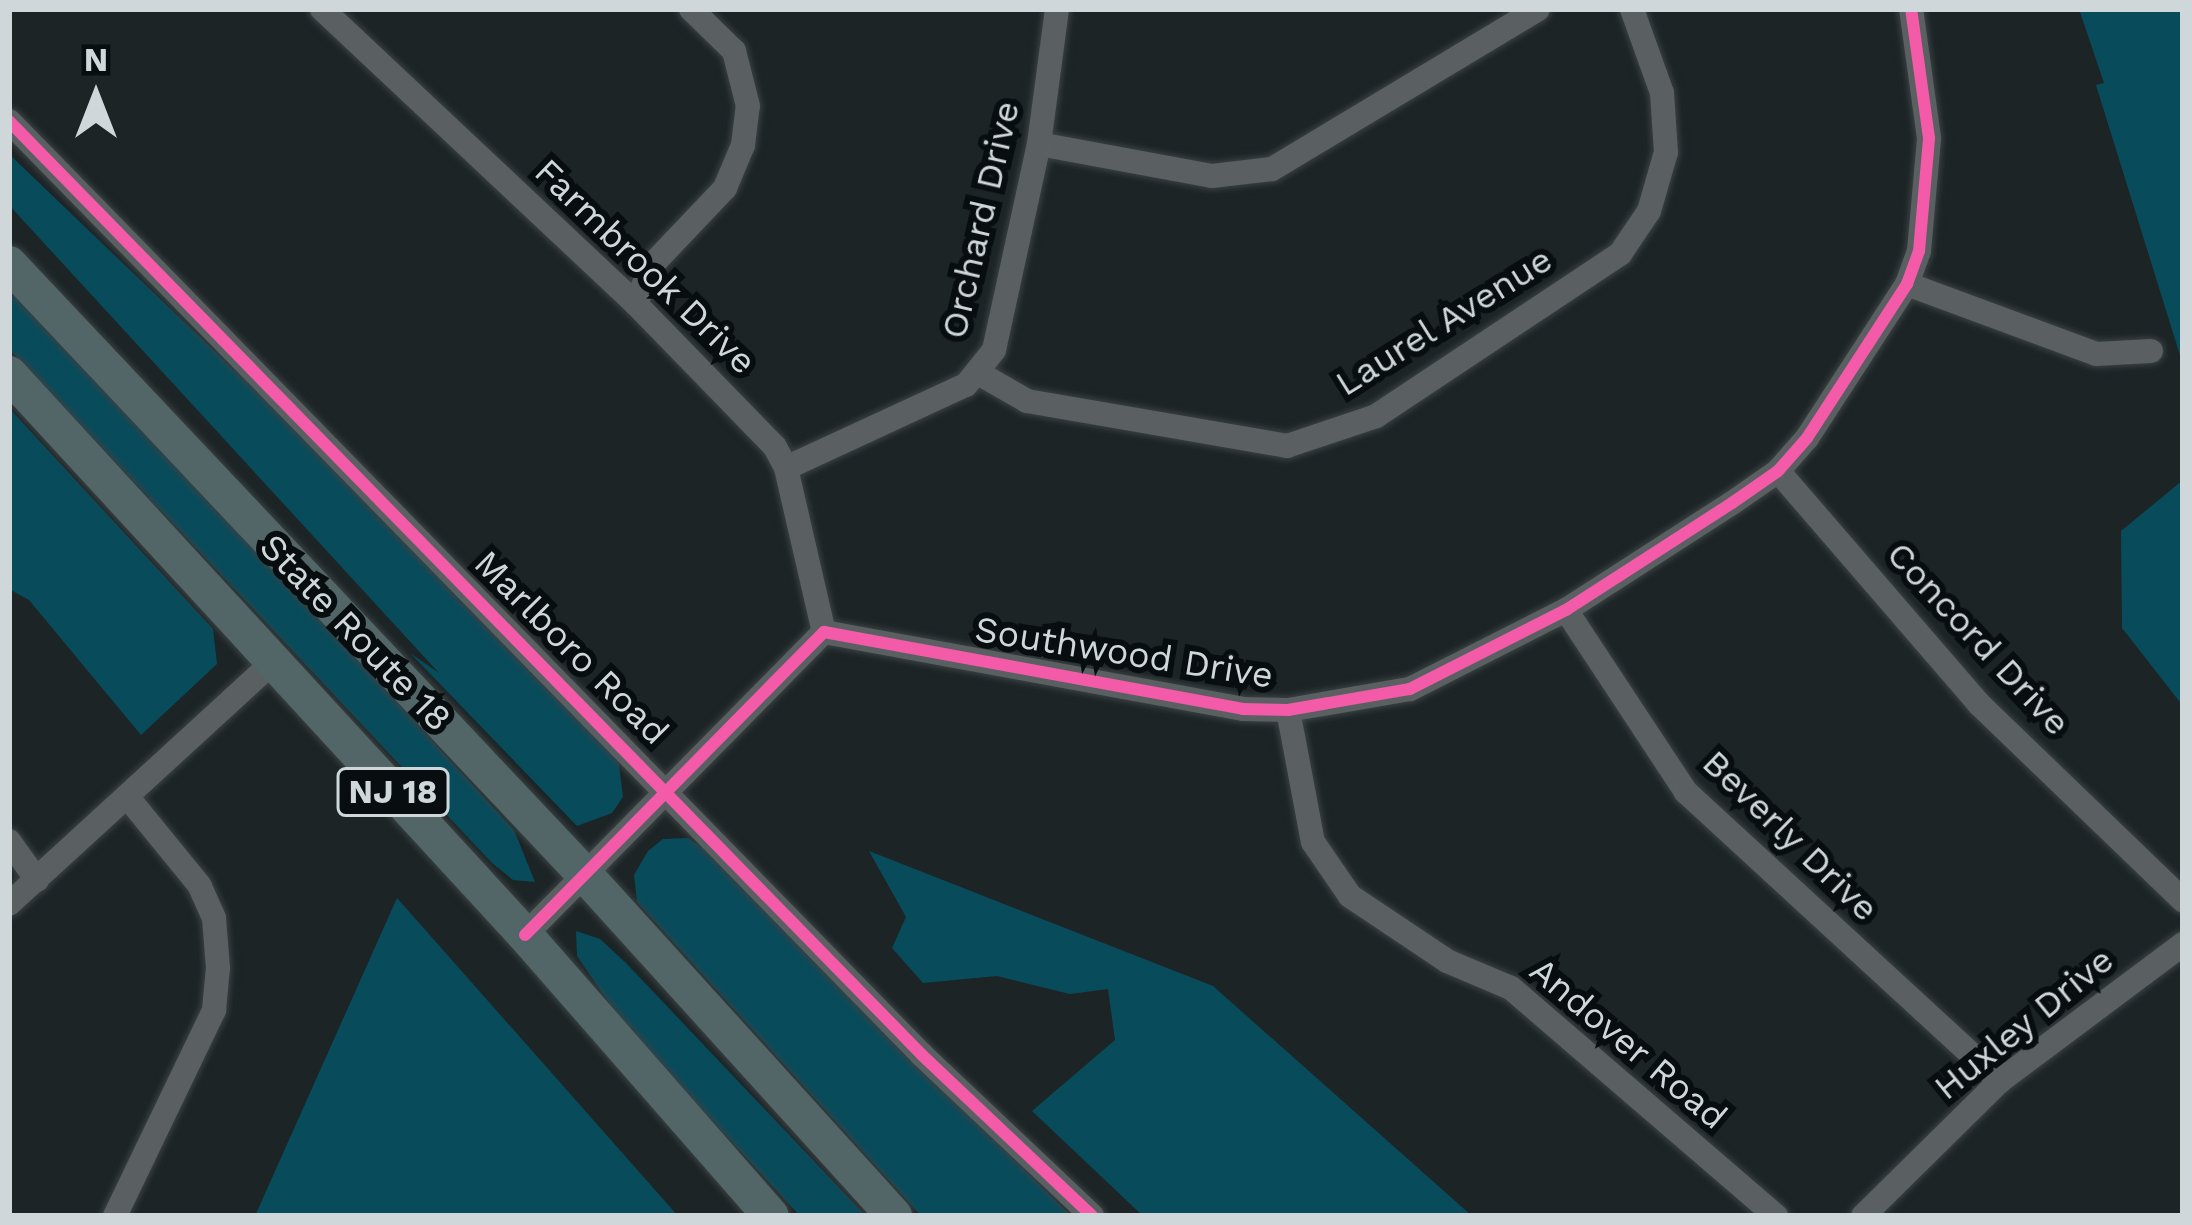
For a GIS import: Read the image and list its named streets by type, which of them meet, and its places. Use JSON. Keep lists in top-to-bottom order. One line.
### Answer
{"streets":{"highway":["State Route 18","NJ 18"],"street":["Orchard Drive","Farmbrook Drive","Laurel Avenue","Concord Drive","Marlboro Road","Southwood Drive","Beverly Drive","Huxley Drive","Andover Road"]},"crossings":[["Orchard Drive","Farmbrook Drive"],["Orchard Drive","Laurel Avenue"],["Farmbrook Drive","Southwood Drive"],["Concord Drive","Southwood Drive"],["Southwood Drive","Beverly Drive"],["Southwood Drive","Andover Road"],["Beverly Drive","Huxley Drive"]],"north":"top"}
